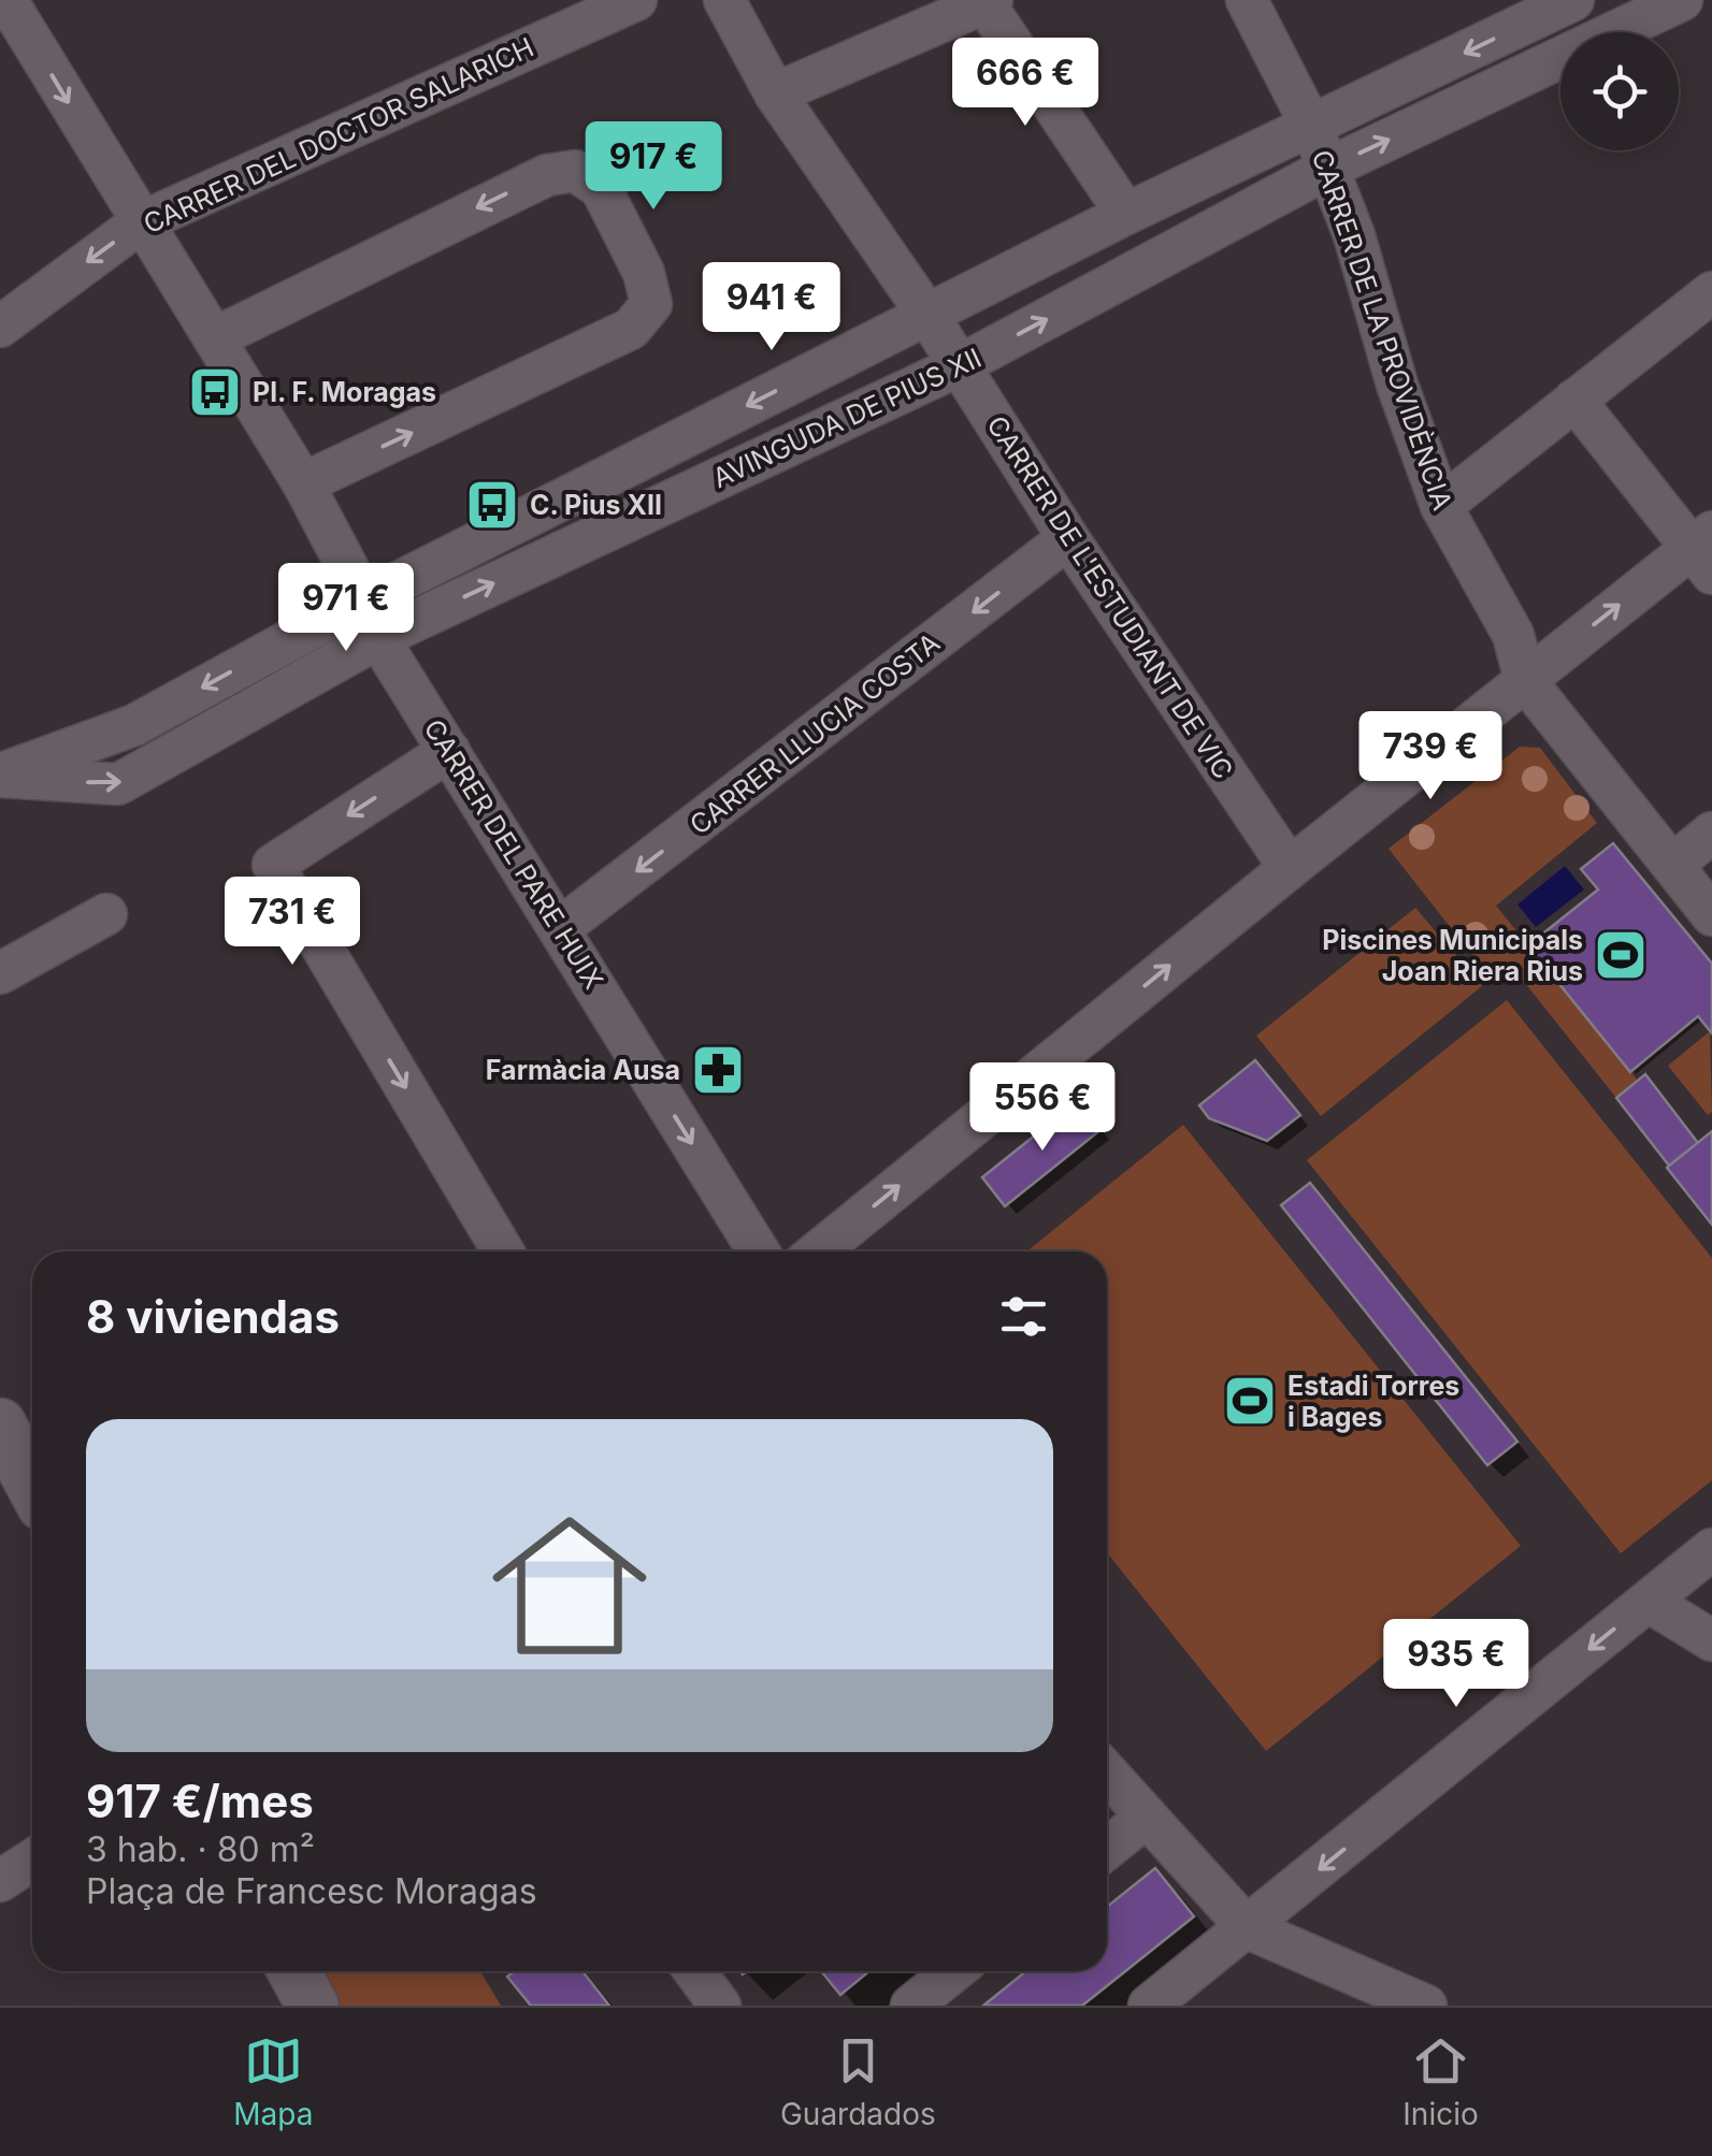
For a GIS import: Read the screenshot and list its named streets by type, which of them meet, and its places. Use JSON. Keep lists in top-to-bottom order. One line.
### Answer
{"streets":{"street":["CARRER DEL DOCTOR SALARICH","CARRER DE LA PROVIDÈNCIA","AVINGUDA DE PIUS XII","CARRER DE L'ESTUDIANT DE VIC","CARRER LLUCIA COSTA","CARRER DEL PARE HUIX"]},"crossings":[["CARRER DEL DOCTOR SALARICH","CARRER DEL PARE HUIX"],["CARRER DE LA PROVIDÈNCIA","AVINGUDA DE PIUS XII"],["AVINGUDA DE PIUS XII","CARRER DE L'ESTUDIANT DE VIC"],["AVINGUDA DE PIUS XII","CARRER DEL PARE HUIX"],["CARRER DE L'ESTUDIANT DE VIC","CARRER LLUCIA COSTA"],["CARRER LLUCIA COSTA","CARRER DEL PARE HUIX"]],"one_way":["CARRER LLUCIA COSTA","CARRER DEL PARE HUIX"],"places":{"bus stop":["Pl. F. Moragas","C. Pius XII"],"sports":["Piscines Municipals Joan Riera Rius","Estadi Torres i Bages"],"pharmacy":["Farmàcia Ausa"]},"page":{"price":["666 €","917 €","941 €","971 €","739 €","731 €","556 €","935 €"],"heading":"8 viviendas","list":[{"name":"917 €/mes","note":"3 hab. · 80 m² · Plaça de Francesc Moragas"}],"tabs":["Mapa","Guardados","Inicio"]}}
